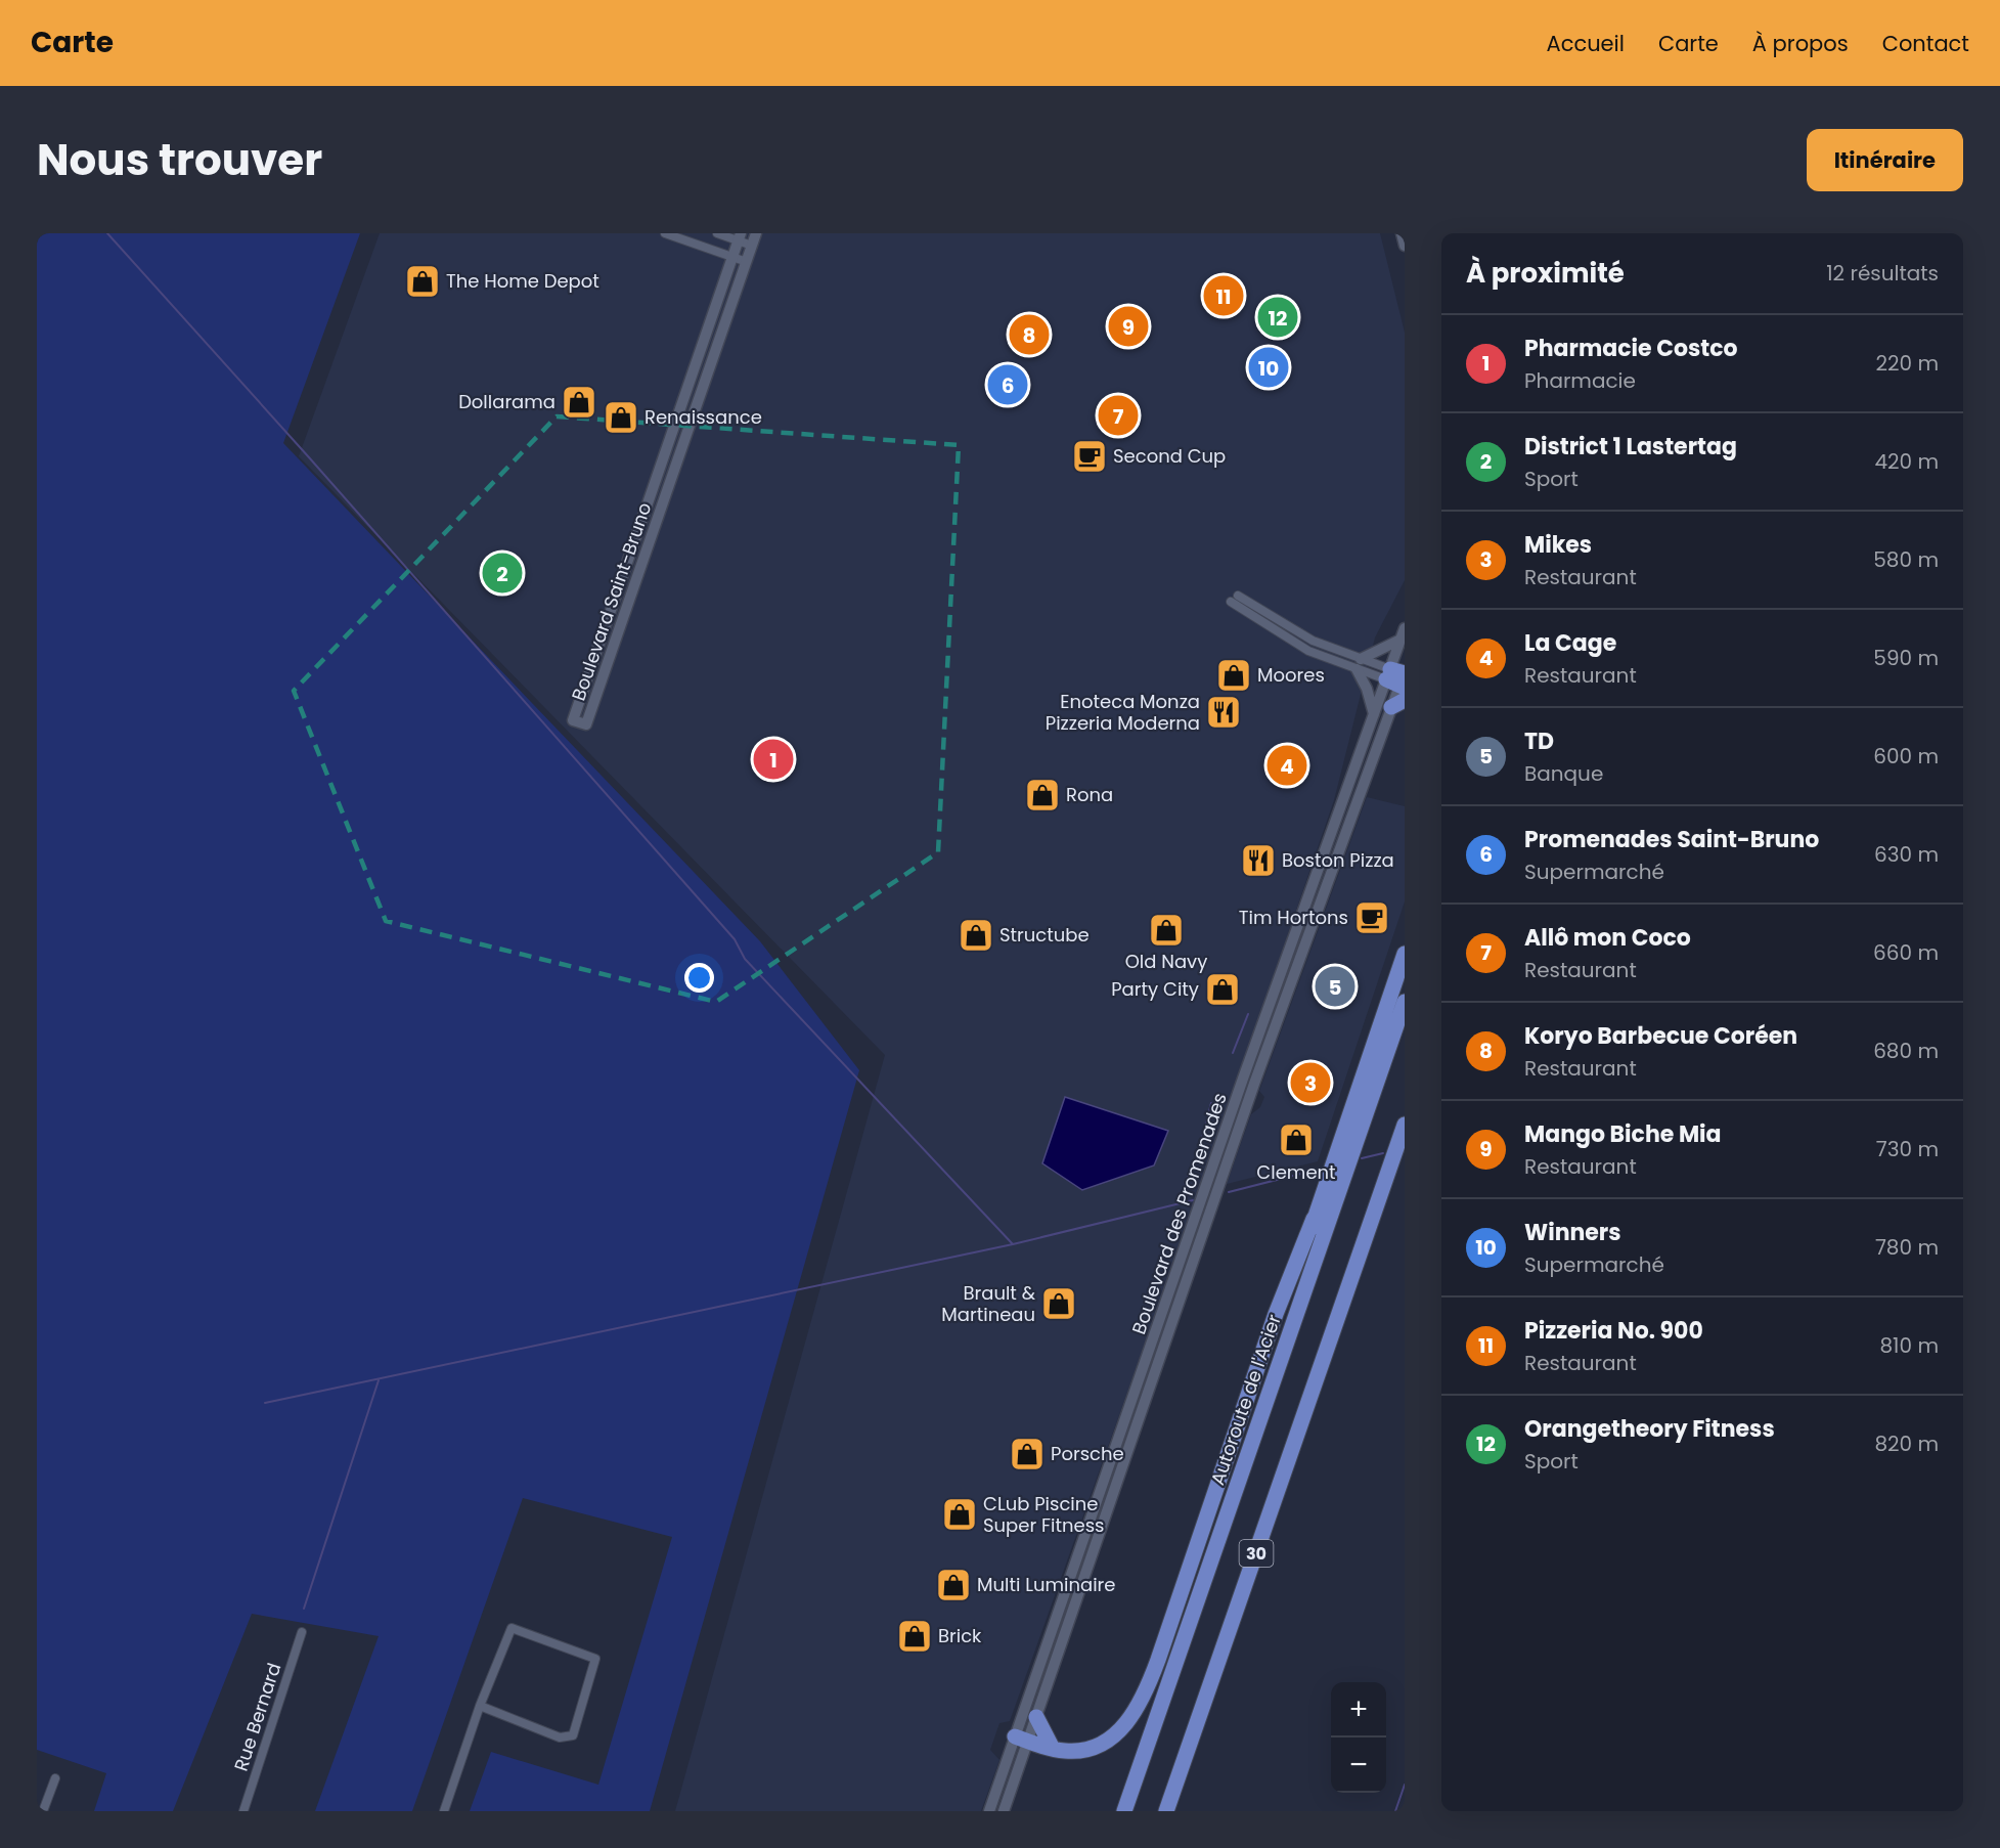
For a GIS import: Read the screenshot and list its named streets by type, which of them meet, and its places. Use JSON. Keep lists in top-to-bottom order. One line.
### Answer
{"streets":{"highway":["Autoroute de l'Acier","30"],"street":["Boulevard Saint-Bruno","Boulevard des Promenades","Rue Bernard"]},"places":{"shop":["The Home Depot","Dollarama","Renaissance","Moores","Rona","Old Navy","Structube","Party City","Clement","Brault & Martineau","Porsche","CLub Piscine Super Fitness","Multi Luminaire","Brick"],"cafe":["Second Cup","Tim Hortons"],"restaurant":["Enoteca Monza Pizzeria Moderna","Boston Pizza"]},"page":{"header":"Carte","nav":["Accueil","Carte","À propos","Contact"],"title":"Nous trouver","buttons":"Itinéraire","heading":["À proximité","12 résultats"],"pins":["11","12","9","8","10","6","7","2","1","4","5","3"],"list":[{"mark":"1","name":"Pharmacie Costco","note":"Pharmacie","value":"220 m"},{"mark":"2","name":"District 1 Lastertag","note":"Sport","value":"420 m"},{"mark":"3","name":"Mikes","note":"Restaurant","value":"580 m"},{"mark":"4","name":"La Cage","note":"Restaurant","value":"590 m"},{"mark":"5","name":"TD","note":"Banque","value":"600 m"},{"mark":"6","name":"Promenades Saint-Bruno","note":"Supermarché","value":"630 m"},{"mark":"7","name":"Allô mon Coco","note":"Restaurant","value":"660 m"},{"mark":"8","name":"Koryo Barbecue Coréen","note":"Restaurant","value":"680 m"},{"mark":"9","name":"Mango Biche Mia","note":"Restaurant","value":"730 m"},{"mark":"10","name":"Winners","note":"Supermarché","value":"780 m"},{"mark":"11","name":"Pizzeria No. 900","note":"Restaurant","value":"810 m"},{"mark":"12","name":"Orangetheory Fitness","note":"Sport","value":"820 m"}],"map_buttons":["+","−"]}}
